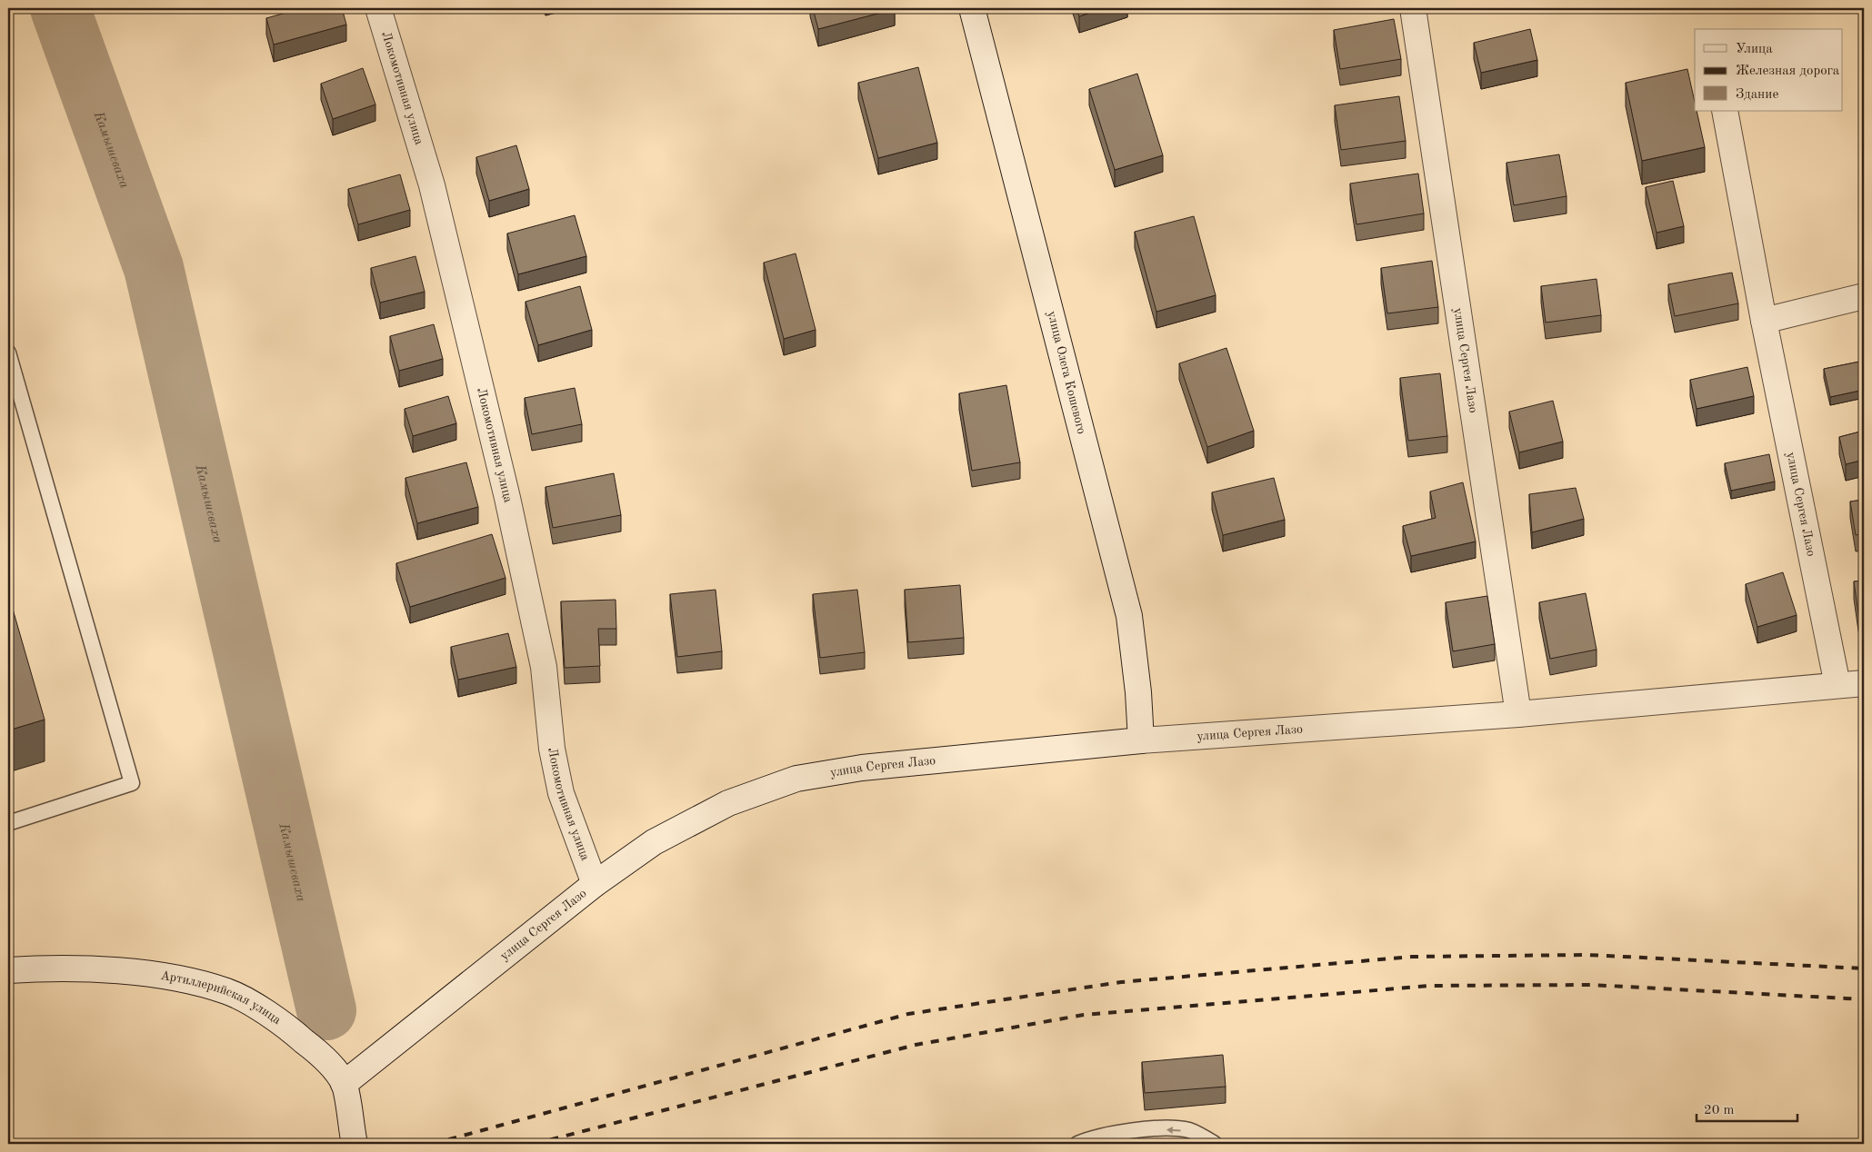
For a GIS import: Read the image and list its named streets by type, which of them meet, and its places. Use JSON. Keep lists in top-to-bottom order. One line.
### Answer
{"streets":{"street":["Локомотивная улица","улица Сергея Лазо","улица Олега Кошевого","Артиллерийская улица"]},"crossings":[["Локомотивная улица","улица Сергея Лазо"],["улица Сергея Лазо","улица Олега Кошевого"],["улица Сергея Лазо","Артиллерийская улица"]],"water":["Камышеваха"],"legend":["Улица","Железная дорога","Здание"],"scale_bar":"20 m"}
